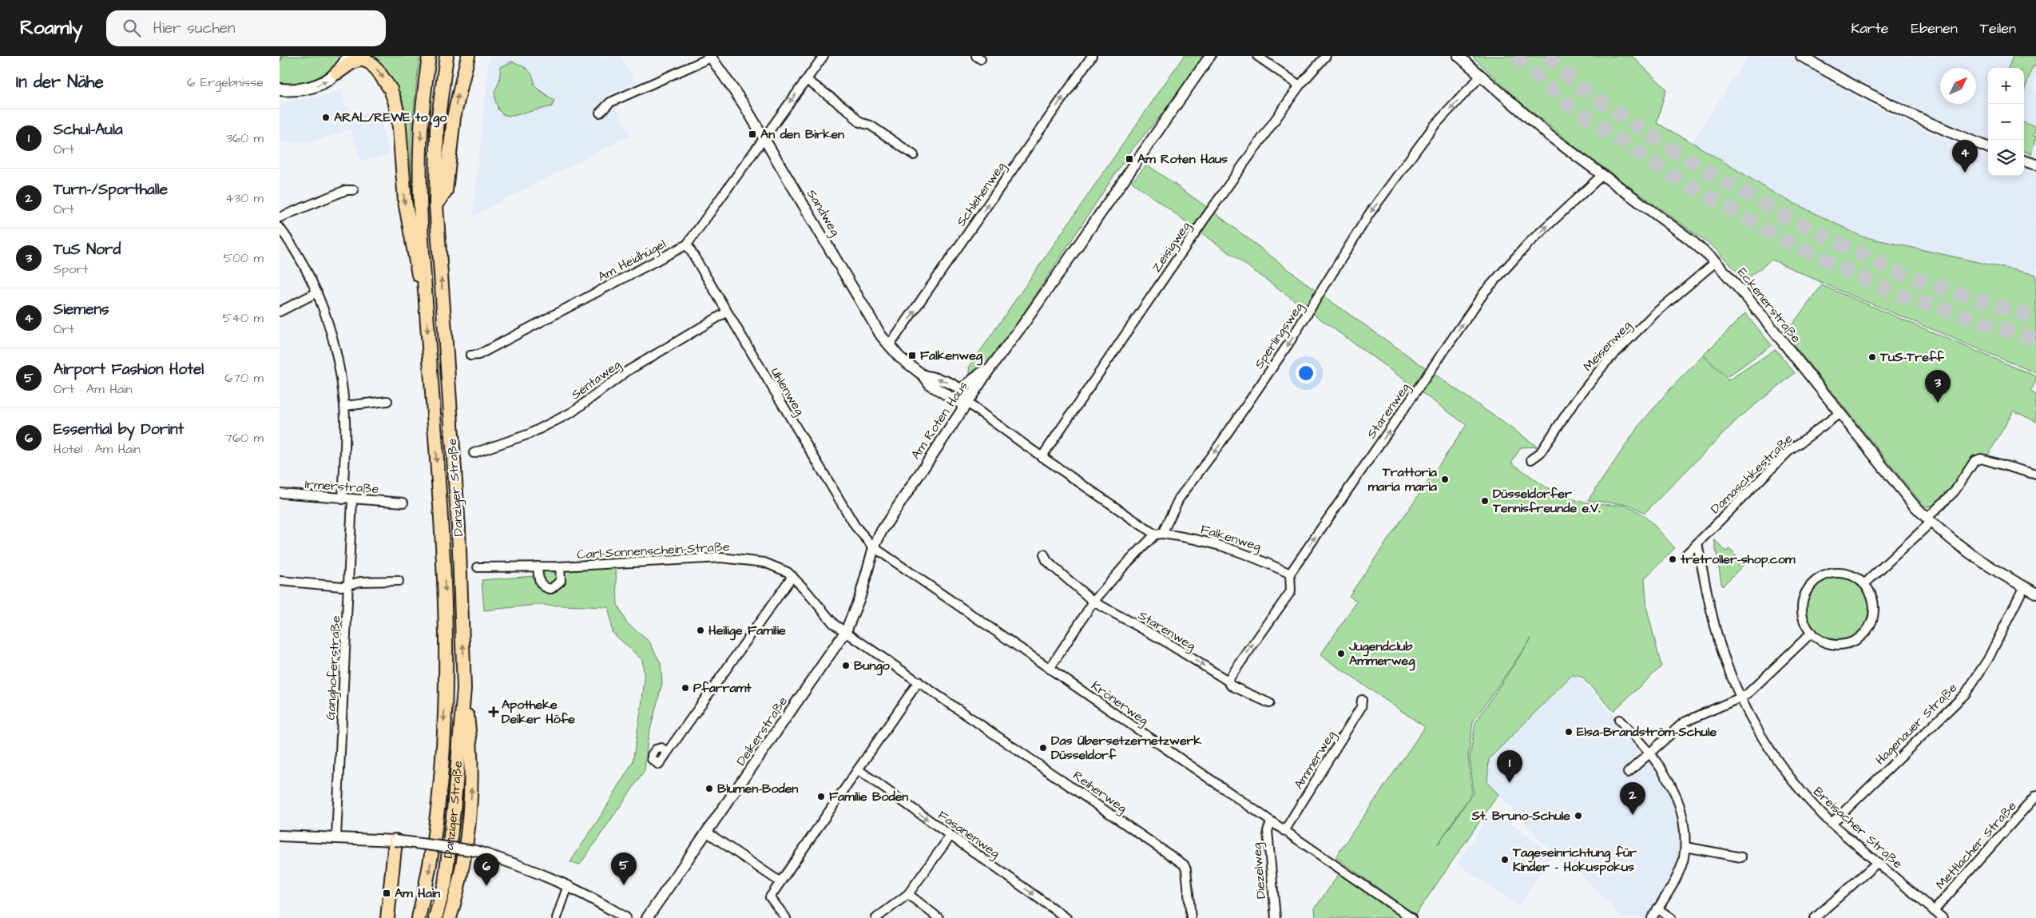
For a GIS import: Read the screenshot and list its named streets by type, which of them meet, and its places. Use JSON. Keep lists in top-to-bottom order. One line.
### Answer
{"streets":{"highway":["Danziger Straße"],"street":["Schlehenweg","Sandweg","Zeisigweg","Am Heidhügel","Eckenerstraße","Sperlingsweg","Meisenweg","Sentaweg","Uhlenweg","Starenweg","Am Roten Haus","Damaschkestraße","Irmerstraße","Falkenweg","Carl-Sonnenschein-Straße","Ganghoferstraße","Krönerweg","Hagenauer Straße","Deikerstraße","Ammerweg","Reiherweg","Breisacher Straße","Fasanenweg","Mettlacher Straße","Diezelweg"]},"crossings":[["Schlehenweg","Sandweg"],["Sandweg","Am Heidhügel"],["Sandweg","Am Roten Haus"],["Sandweg","Falkenweg"],["Zeisigweg","Falkenweg"],["Am Heidhügel","Uhlenweg"],["Eckenerstraße","Sperlingsweg"],["Eckenerstraße","Meisenweg"],["Eckenerstraße","Starenweg"],["Eckenerstraße","Damaschkestraße"],["Eckenerstraße","Hagenauer Straße"],["Sperlingsweg","Starenweg"],["Sperlingsweg","Falkenweg"],["Sperlingsweg","Krönerweg"],["Sentaweg","Uhlenweg"],["Uhlenweg","Am Roten Haus"],["Uhlenweg","Krönerweg"],["Uhlenweg","Deikerstraße"],["Starenweg","Falkenweg"],["Am Roten Haus","Falkenweg"],["Am Roten Haus","Krönerweg"],["Am Roten Haus","Deikerstraße"],["Damaschkestraße","Breisacher Straße"],["Irmerstraße","Ganghoferstraße"],["Carl-Sonnenschein-Straße","Deikerstraße"],["Carl-Sonnenschein-Straße","Reiherweg"],["Krönerweg","Deikerstraße"],["Krönerweg","Ammerweg"],["Krönerweg","Diezelweg"],["Hagenauer Straße","Breisacher Straße"],["Deikerstraße","Reiherweg"],["Breisacher Straße","Mettlacher Straße"]],"one_way":["Schlehenweg","Sperlingsweg","Starenweg","Fasanenweg"],"places":{"other":["ARAL/REWE to go","TuS-Treff","Trattoria maria maria","Düsseldorfer Tennisfreunde e.V.","tretroller-shop.com","Heilige Familie","Jugendclub Ammerweg","Bungo","Pfarramt","Elsa-Brandström-Schule","Das Übersetzernetzwerk Düsseldorf","Blumen-Boden","Familie Boden","St. Bruno-Schule","Tageseinrichtung für Kinder - Hokuspokus"],"transit":["An den Birken","Am Roten Haus","Falkenweg","Am Hain"],"health":["Apotheke Deiker Höfe"]},"north":"top right","page":{"header":"Roamly","search":"Hier suchen","nav":["Karte","Ebenen","Teilen"],"heading":["In der Nähe","6 Ergebnisse"],"map_buttons":["+","−"],"list":[{"mark":"1","name":"Schul-Aula","note":"Ort","value":"360 m"},{"mark":"2","name":"Turn-/Sporthalle","note":"Ort","value":"430 m"},{"mark":"3","name":"TuS Nord","note":"Sport","value":"500 m"},{"mark":"4","name":"Siemens","note":"Ort","value":"540 m"},{"mark":"5","name":"Airport Fashion Hotel","note":"Ort · Am Hain","value":"670 m"},{"mark":"6","name":"Essential by Dorint","note":"Hotel · Am Hain","value":"760 m"}],"pins":["4","3","1","2","5","6"]}}
